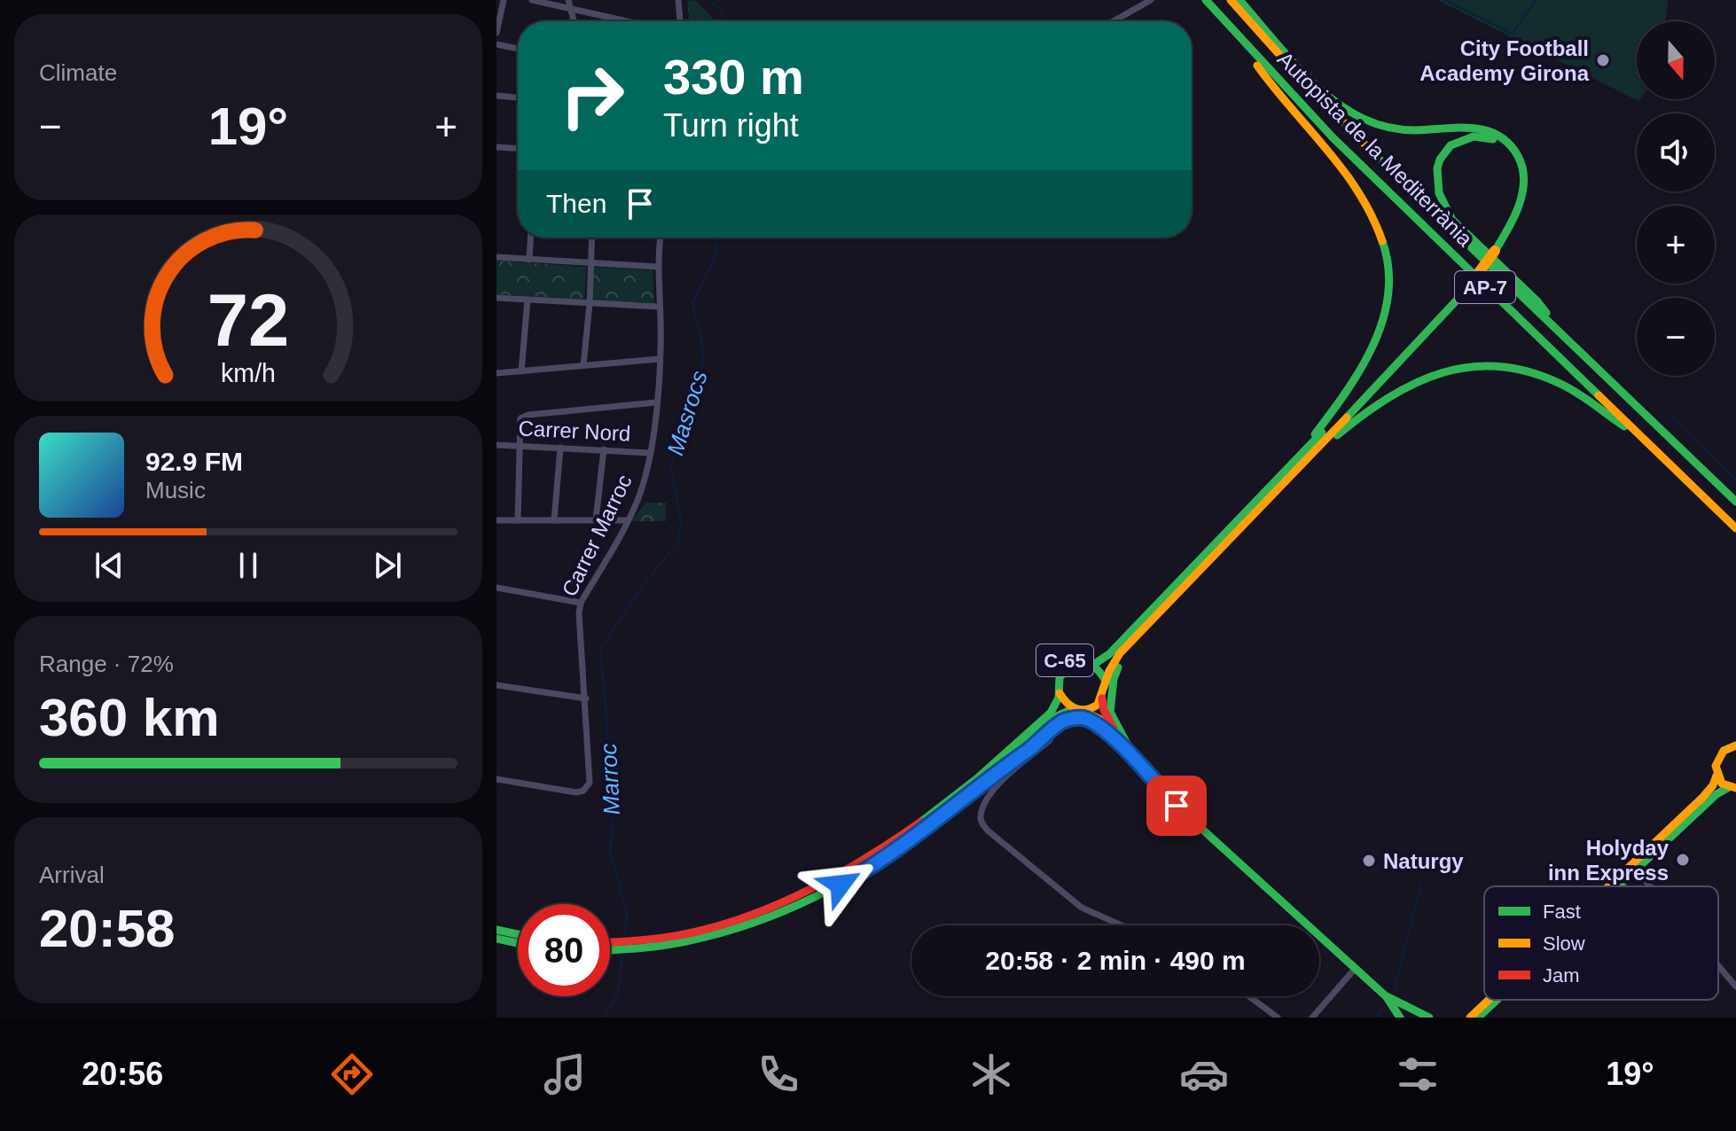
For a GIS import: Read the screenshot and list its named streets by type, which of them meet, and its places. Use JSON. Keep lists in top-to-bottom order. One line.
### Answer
{"streets":{"main road":["Autopista de la Mediterrània","AP-7","C-65"],"street":["Carrer Nord","Carrer Marroc"]},"crossings":[["Carrer Nord","Carrer Marroc"]],"water":["Masrocs","Marroc"],"places":["City Football Academy Girona","Holyday inn Express","Naturgy"],"legend":["Fast","Slow","Jam"],"north":"bottom","page":{"tile":["Climate",["Range · 72%","360 km"],["Arrival","20:58"]],"map_buttons":["+","−"],"turn":["330 m","Turn right"],"heat":["−","19°","+"],"then":"Then","song":["92.9 FM","Music"],"limit":"80","trip":"20:58 · 2 min · 490 m","tabs":["20:56","19°"],"gauge":["72","km/h"]}}
